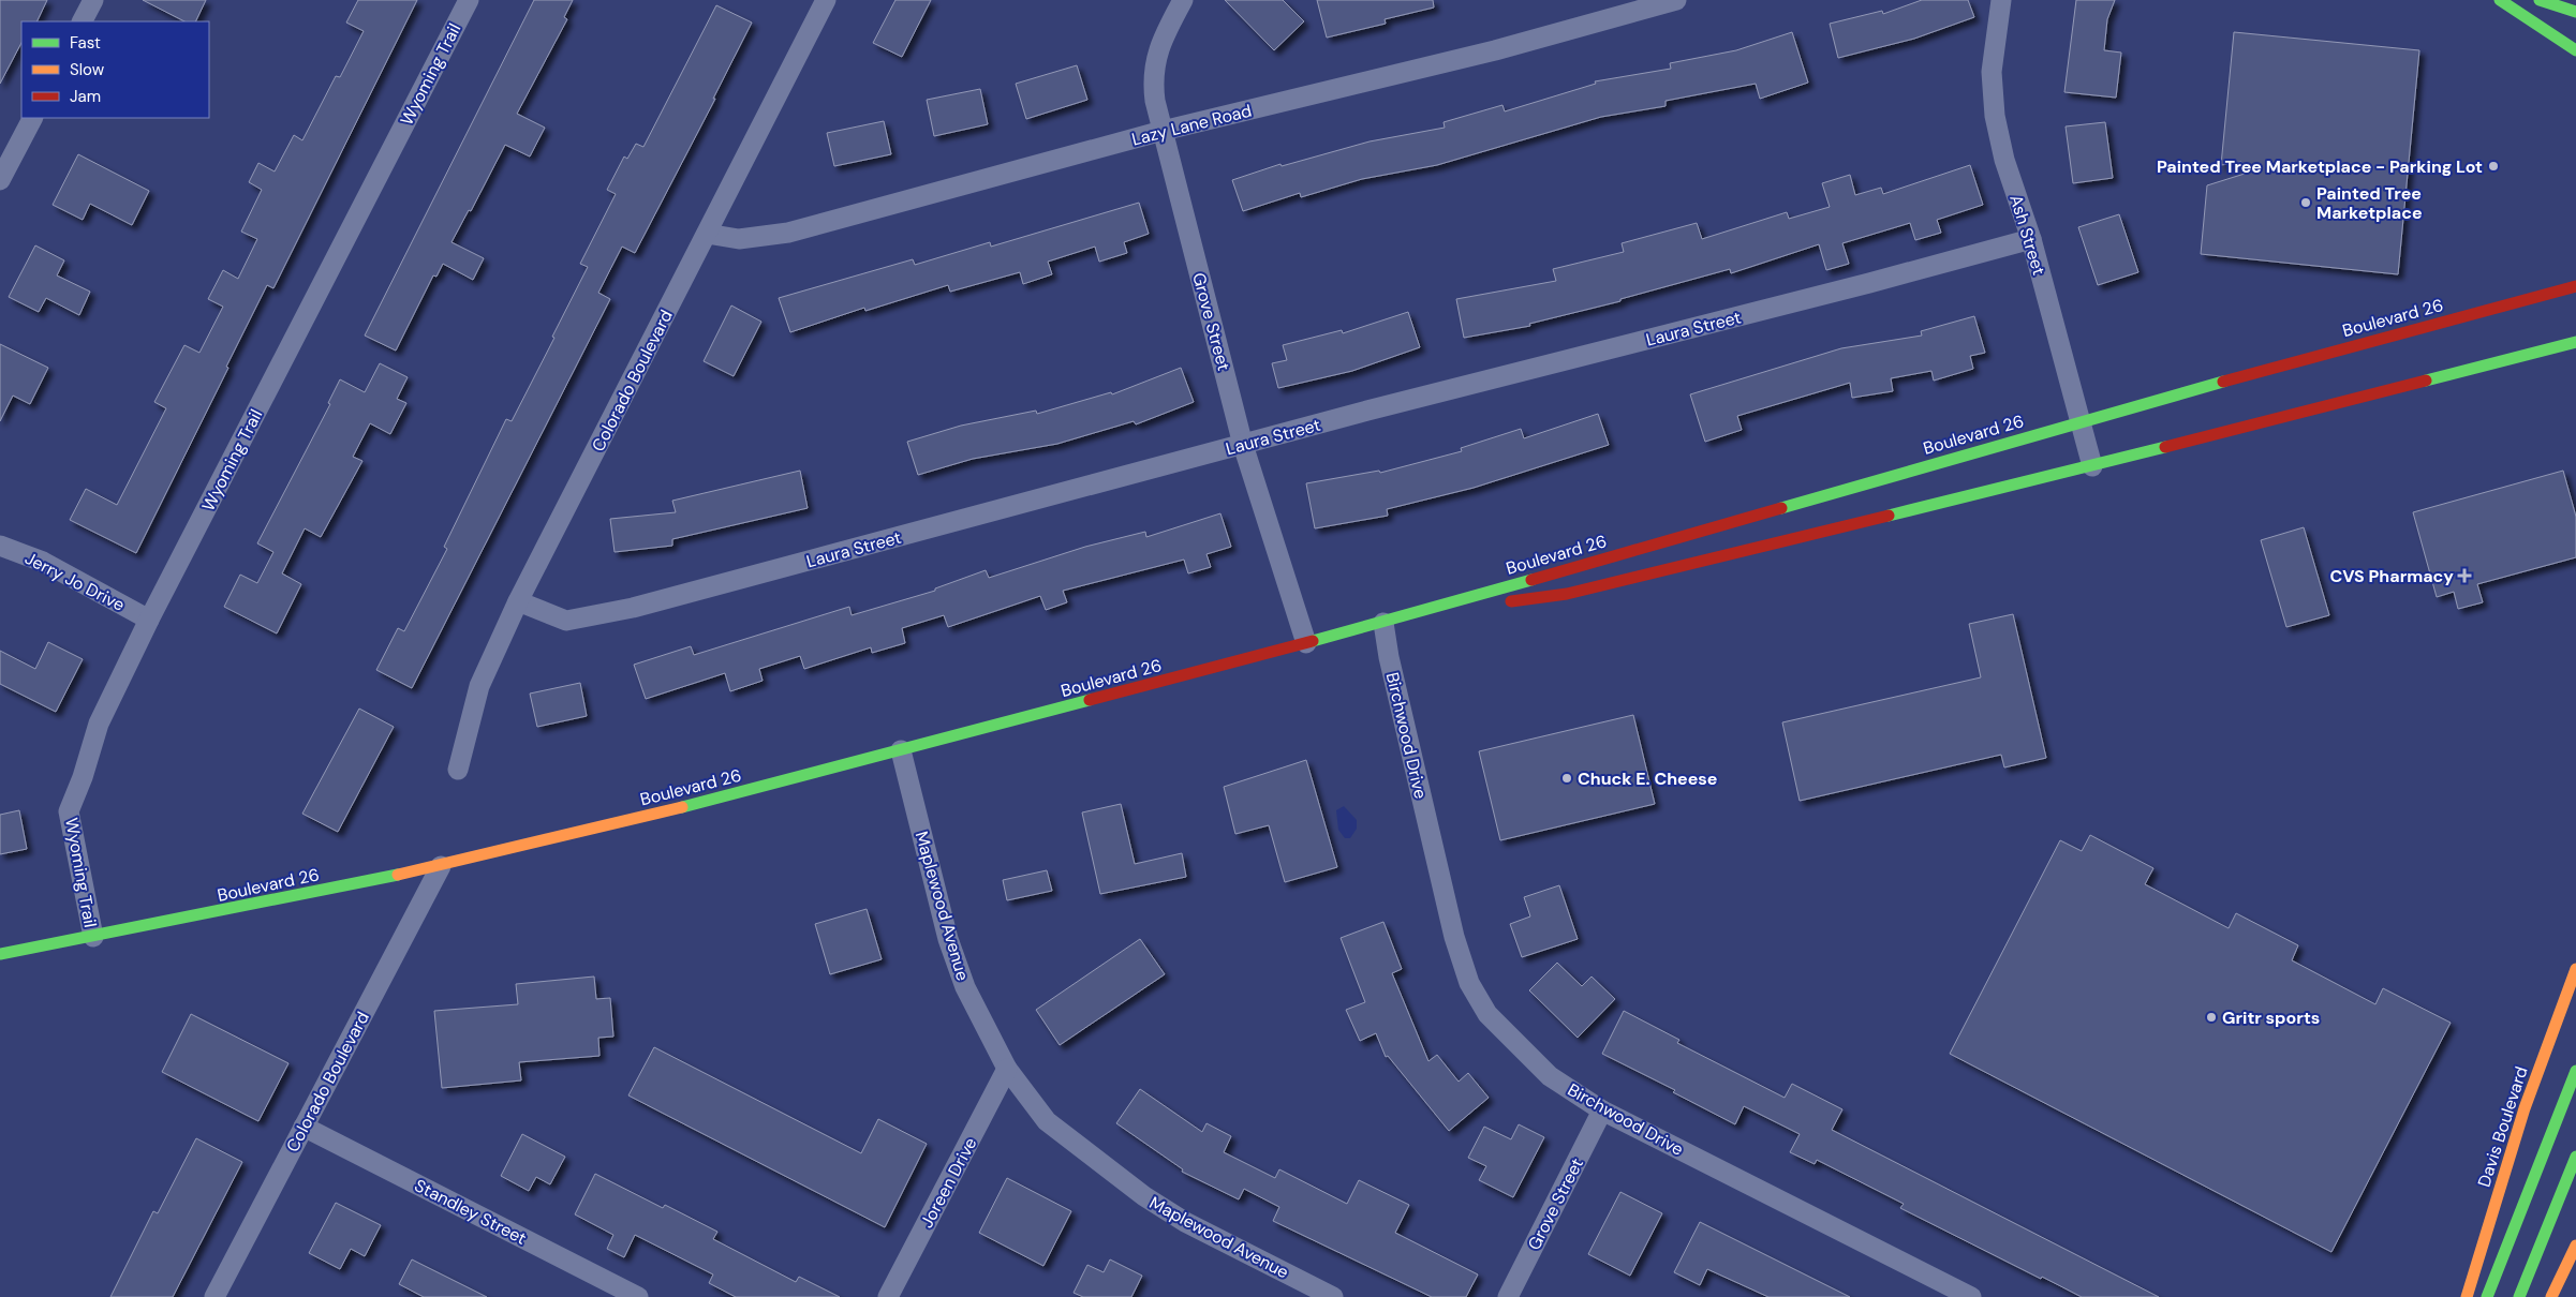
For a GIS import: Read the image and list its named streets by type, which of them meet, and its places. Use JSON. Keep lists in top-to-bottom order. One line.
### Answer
{"streets":{"main road":["Boulevard 26","Davis Boulevard"],"street":["Wyoming Trail","Lazy Lane Road","Ash Street","Grove Street","Laura Street","Colorado Boulevard","Jerry Jo Drive","Birchwood Drive","Maplewood Avenue","Joreen Drive","Standley Street"]},"crossings":[["Wyoming Trail","Boulevard 26"],["Wyoming Trail","Jerry Jo Drive"],["Lazy Lane Road","Grove Street"],["Lazy Lane Road","Colorado Boulevard"],["Ash Street","Boulevard 26"],["Ash Street","Laura Street"],["Boulevard 26","Grove Street"],["Boulevard 26","Colorado Boulevard"],["Boulevard 26","Birchwood Drive"],["Boulevard 26","Maplewood Avenue"],["Grove Street","Laura Street"],["Grove Street","Birchwood Drive"],["Laura Street","Colorado Boulevard"],["Colorado Boulevard","Standley Street"],["Maplewood Avenue","Joreen Drive"]],"places":{"other":["Painted Tree Marketplace - Parking Lot","Painted Tree Marketplace","Chuck E. Cheese","Gritr sports"],"health":["CVS Pharmacy"]},"legend":["Fast","Slow","Jam"]}
